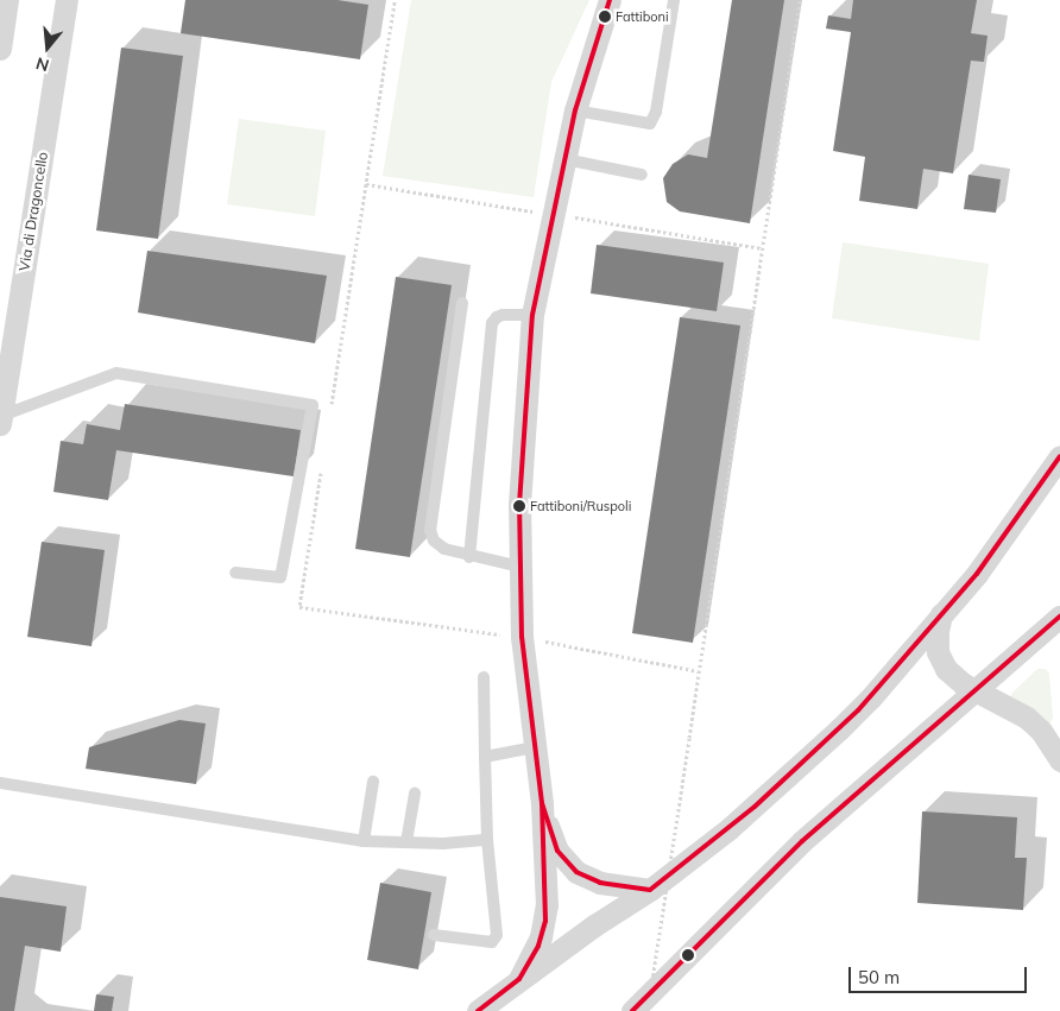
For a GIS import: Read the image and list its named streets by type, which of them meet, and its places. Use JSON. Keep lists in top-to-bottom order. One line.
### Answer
{"streets":{"street":["Via di Dragoncello"]},"places":["Fattiboni","Fattiboni/Ruspoli"],"scale_bar":"50 m","north":"bottom"}
